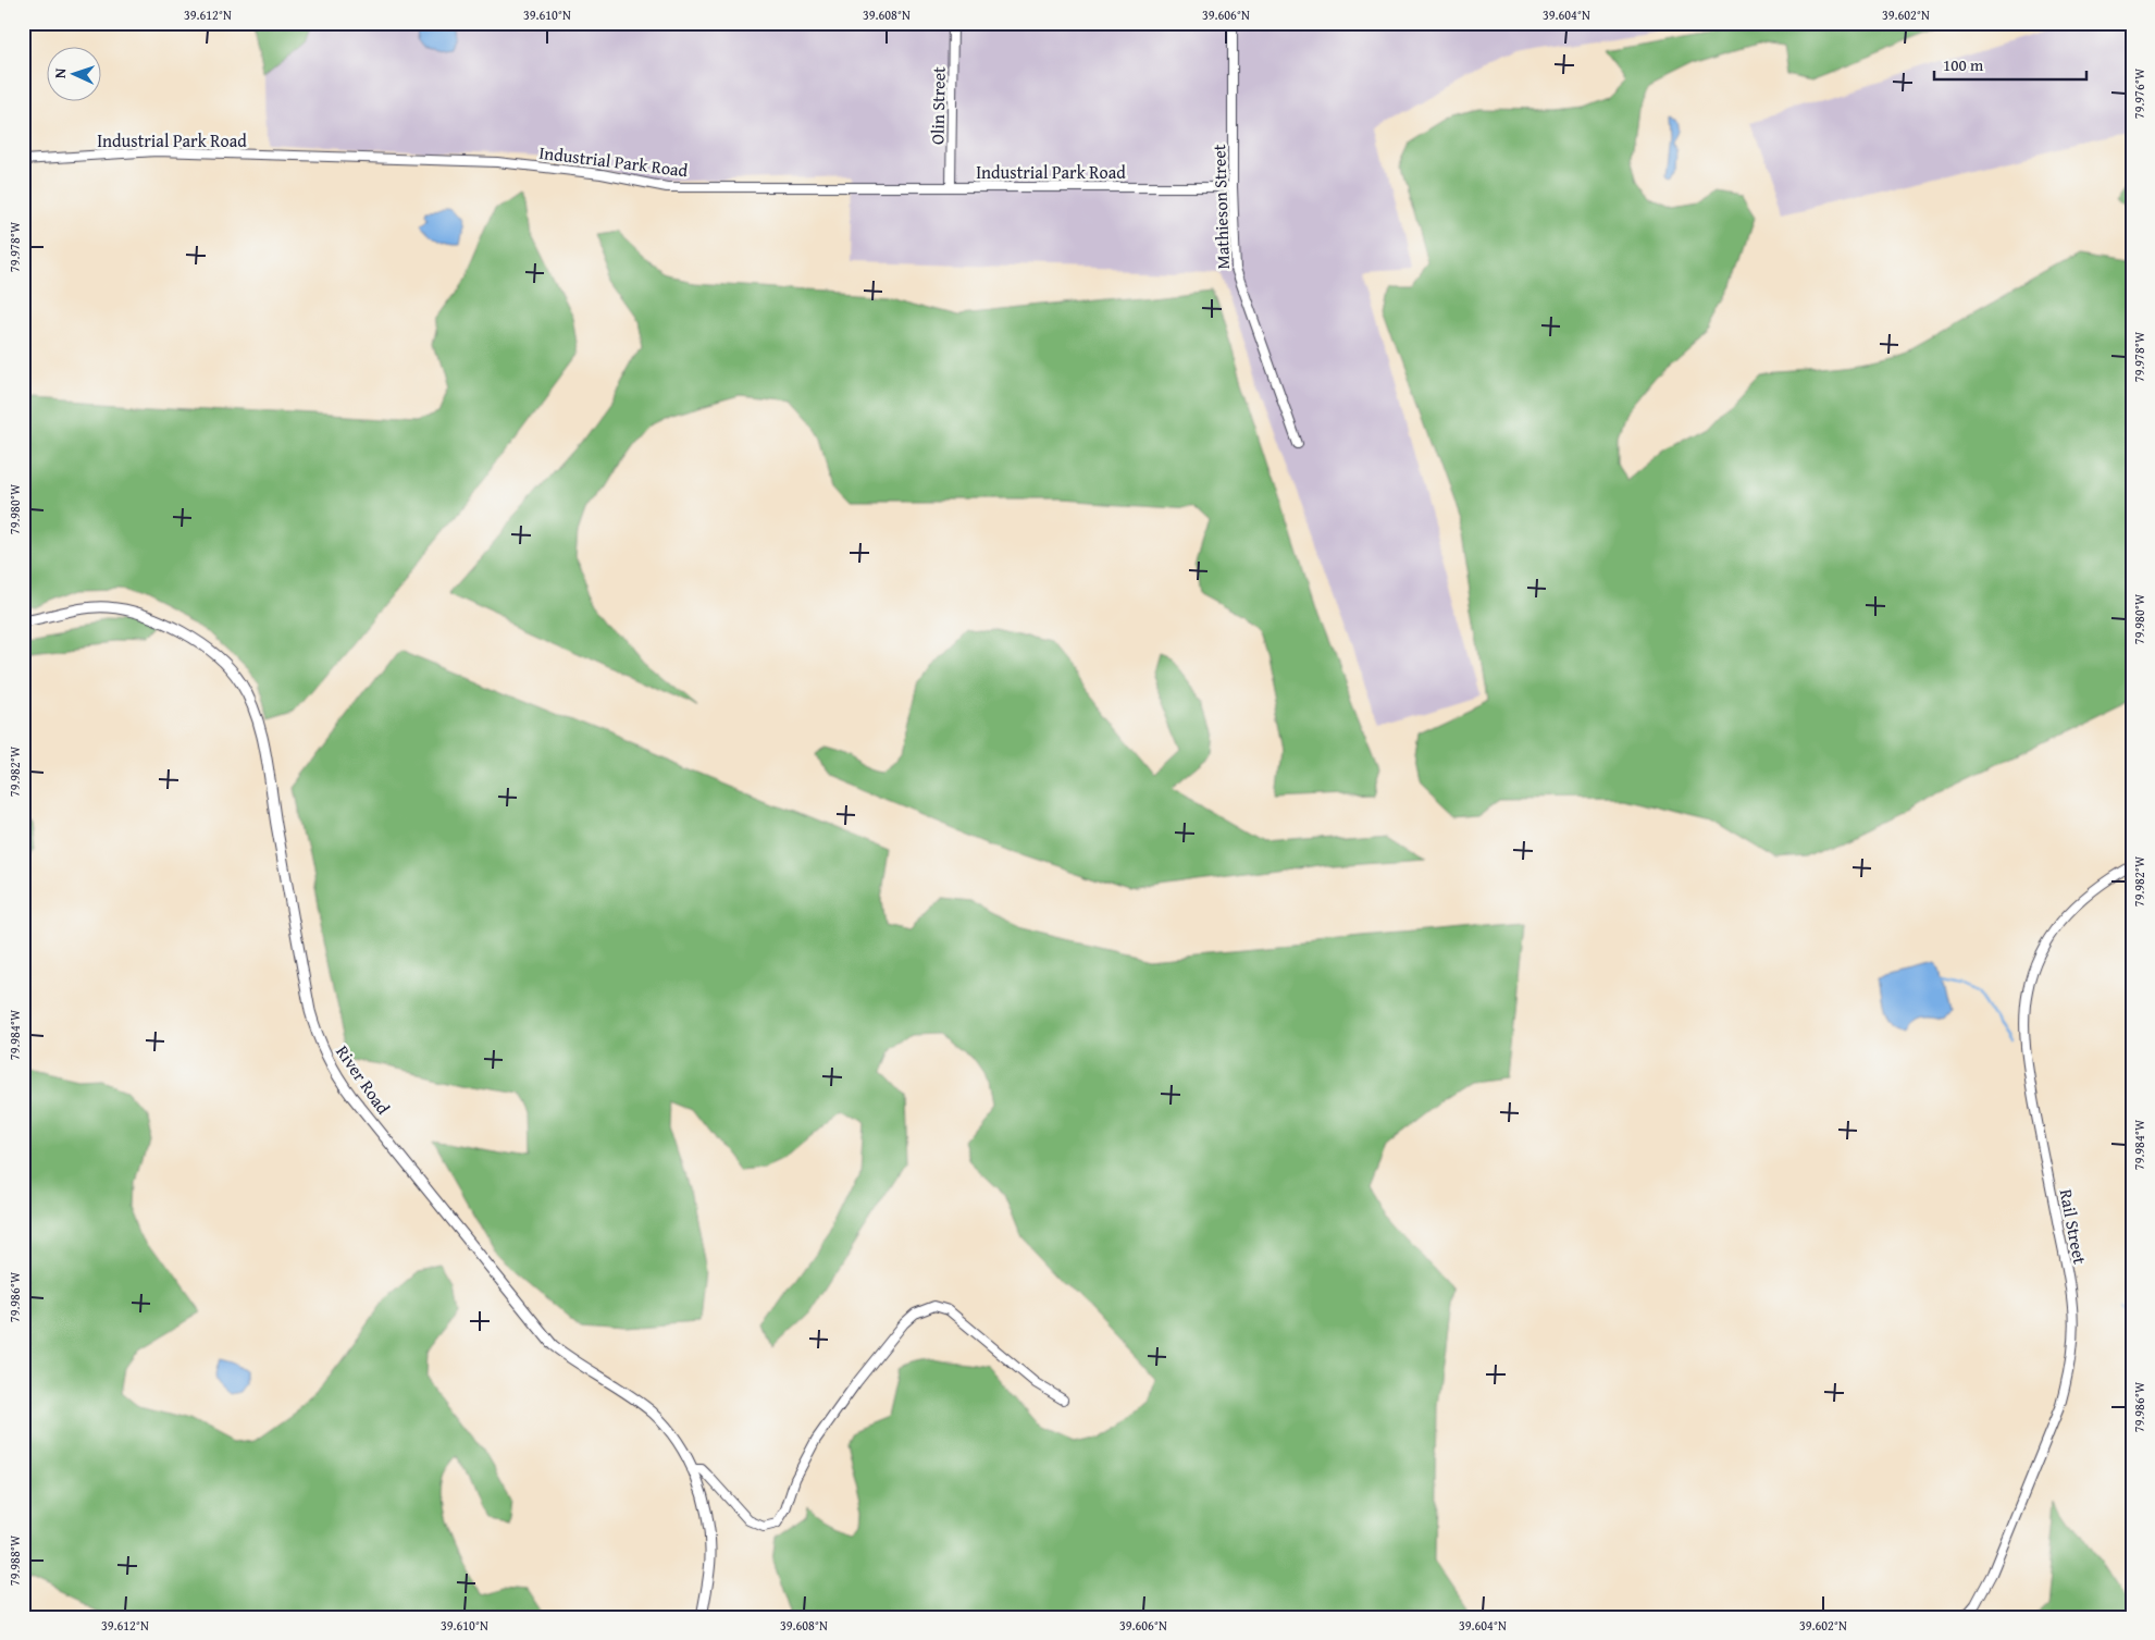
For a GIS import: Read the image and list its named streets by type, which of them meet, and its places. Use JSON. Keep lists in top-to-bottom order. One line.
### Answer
{"streets":{"street":["Olin Street","Industrial Park Road","Mathieson Street","River Road","Rail Street"]},"crossings":[["Olin Street","Industrial Park Road"],["Industrial Park Road","Mathieson Street"]],"scale_bar":"100 m","north":"left","coordinates":["39.612°N","39.610°N","39.608°N","39.606°N","39.604°N","39.602°N","79.976°W","79.978°W","79.980°W","79.982°W","79.984°W","79.986°W","79.988°W"]}
